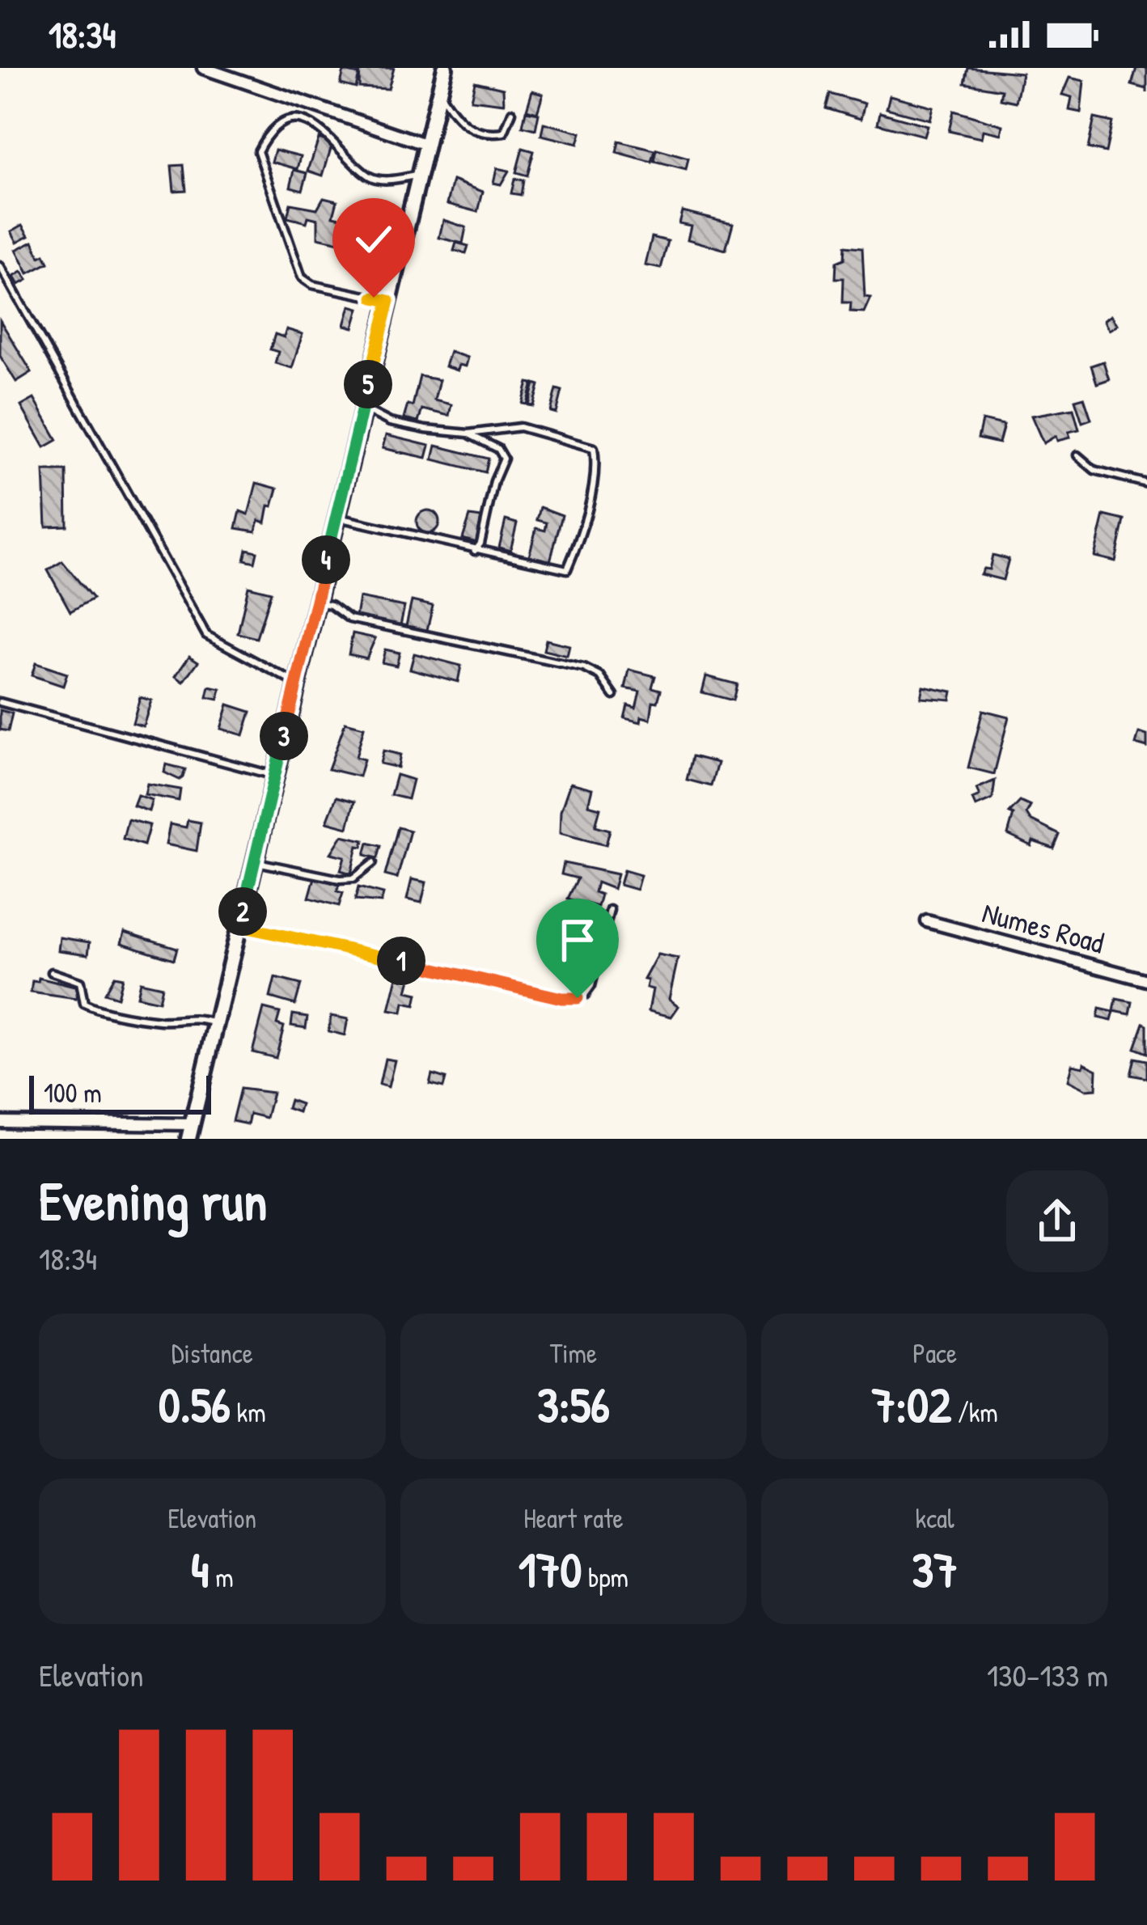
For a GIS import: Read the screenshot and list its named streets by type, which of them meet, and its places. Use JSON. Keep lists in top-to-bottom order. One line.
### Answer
{"streets":{"street":["Numes Road"]},"scale_bar":"100 m","page":{"status":"18:34","pins":["5","4","3","2","1"],"scale":"100 m","heading":["Evening run","18:34"],"stats":[["Distance","0.56 km"],["Time","3:56"],["Pace","7:02 /km"],["Elevation","4 m"],["Heart rate","170 bpm"],["kcal","37"]],"chart":["Elevation","130–133 m"]}}
